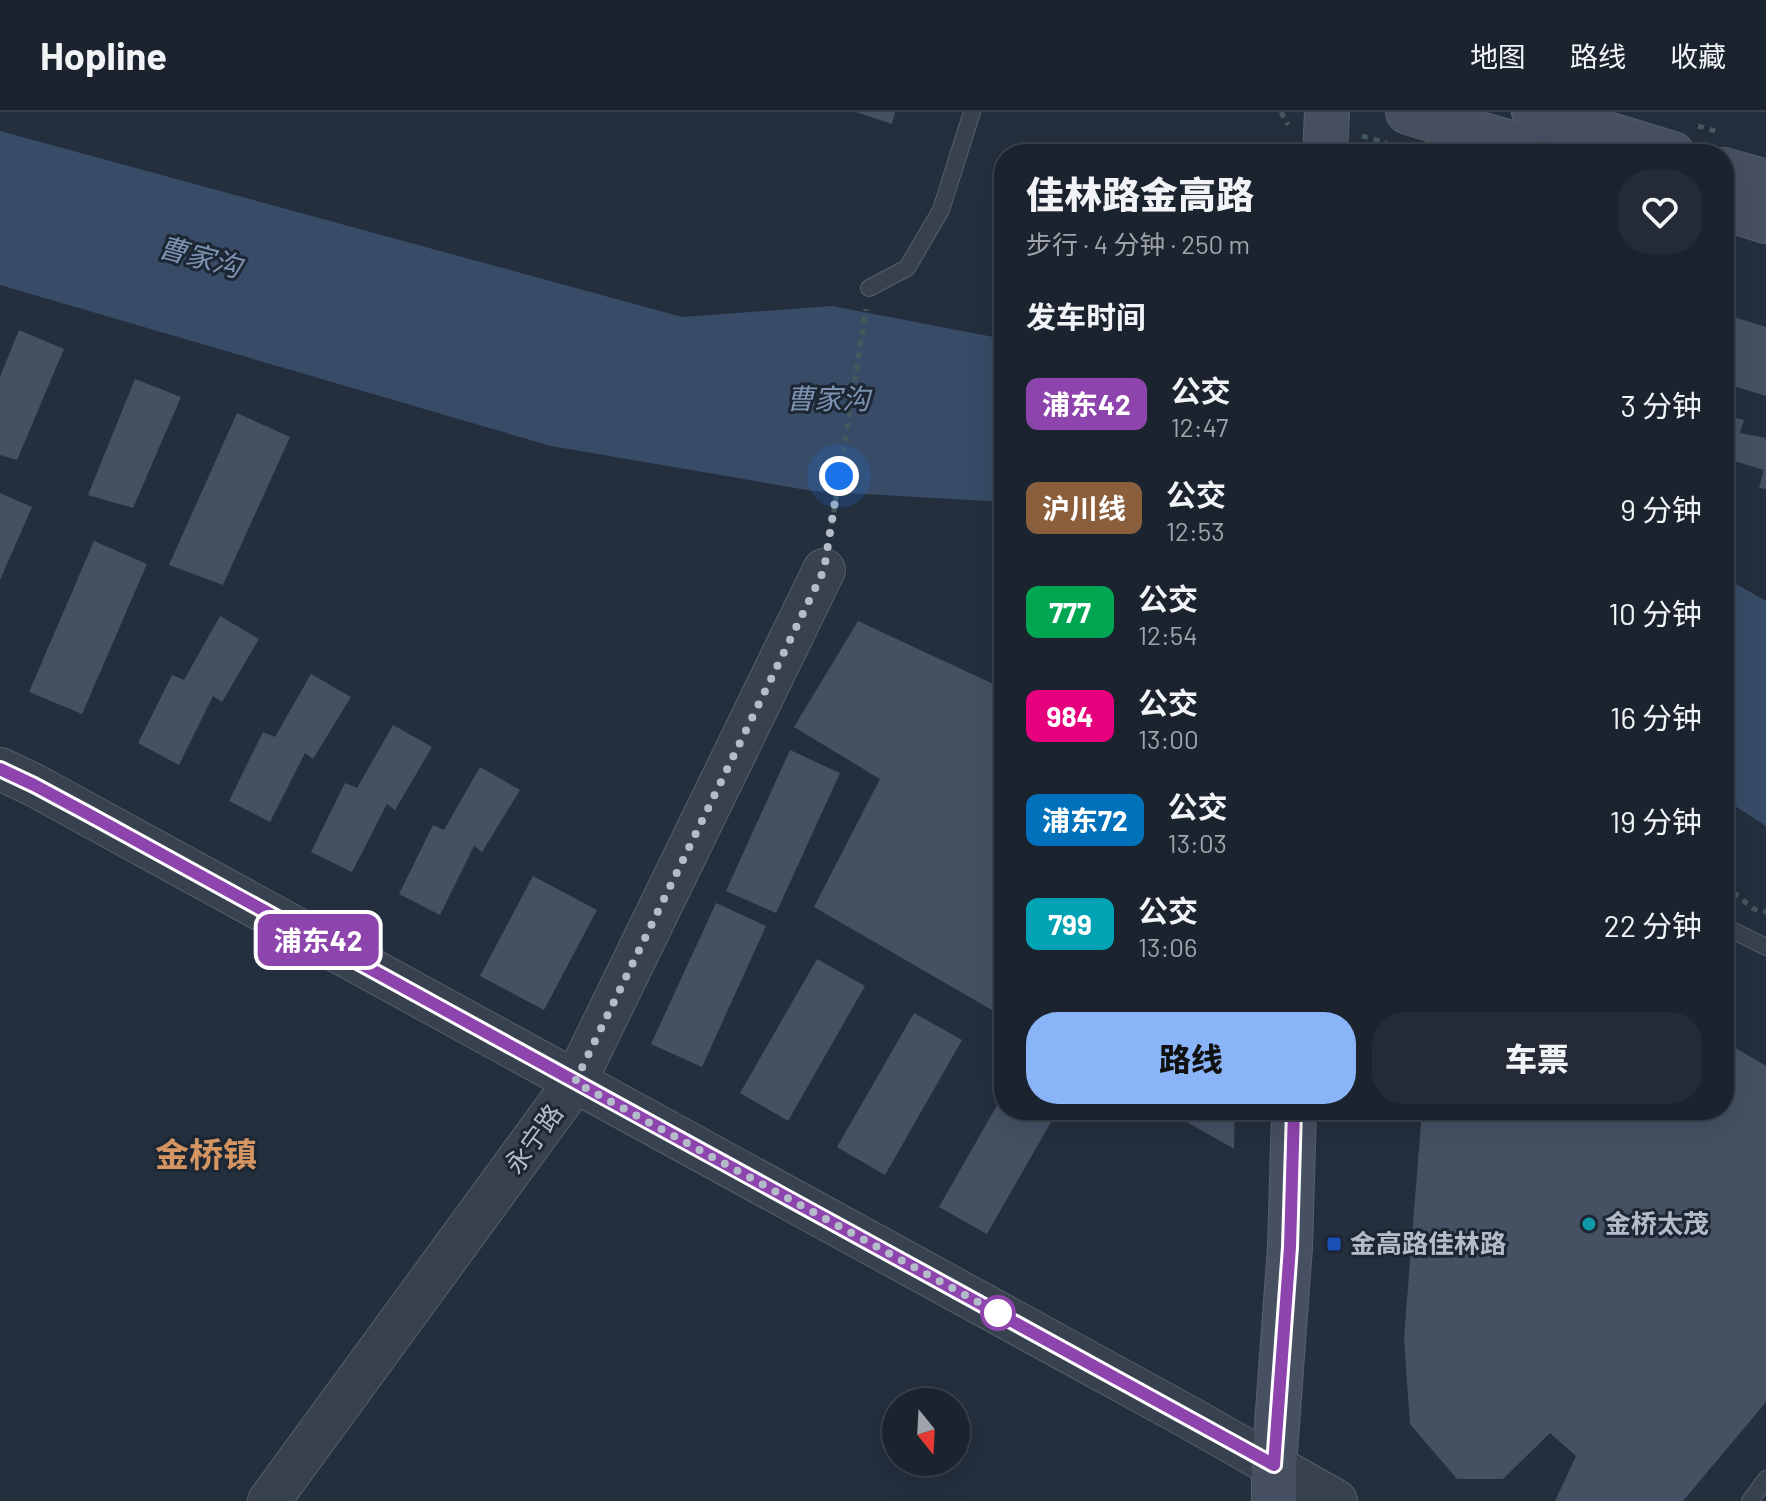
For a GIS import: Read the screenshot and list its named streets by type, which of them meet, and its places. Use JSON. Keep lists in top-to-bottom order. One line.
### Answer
{"streets":{"street":["永宁路"]},"districts":["金桥镇"],"water":["曹家沟"],"places":{"other":["金桥太茂"],"transit":["金高路佳林路"]},"lines":["bus line 浦东42"],"north":"bottom","page":{"header":"Hopline","nav":["地图","路线","收藏"],"on_map":"浦东42","heading":[["佳林路金高路","步行 · 4 分钟 · 250 m"],"发车时间"],"list":[{"mark":"浦东42","name":"公交","note":"12:47","value":"3 分钟"},{"mark":"沪川线","name":"公交","note":"12:53","value":"9 分钟"},{"mark":"777","name":"公交","note":"12:54","value":"10 分钟"},{"mark":"984","name":"公交","note":"13:00","value":"16 分钟"},{"mark":"浦东72","name":"公交","note":"13:03","value":"19 分钟"},{"mark":"799","name":"公交","note":"13:06","value":"22 分钟"}],"buttons":["路线","车票"]}}
